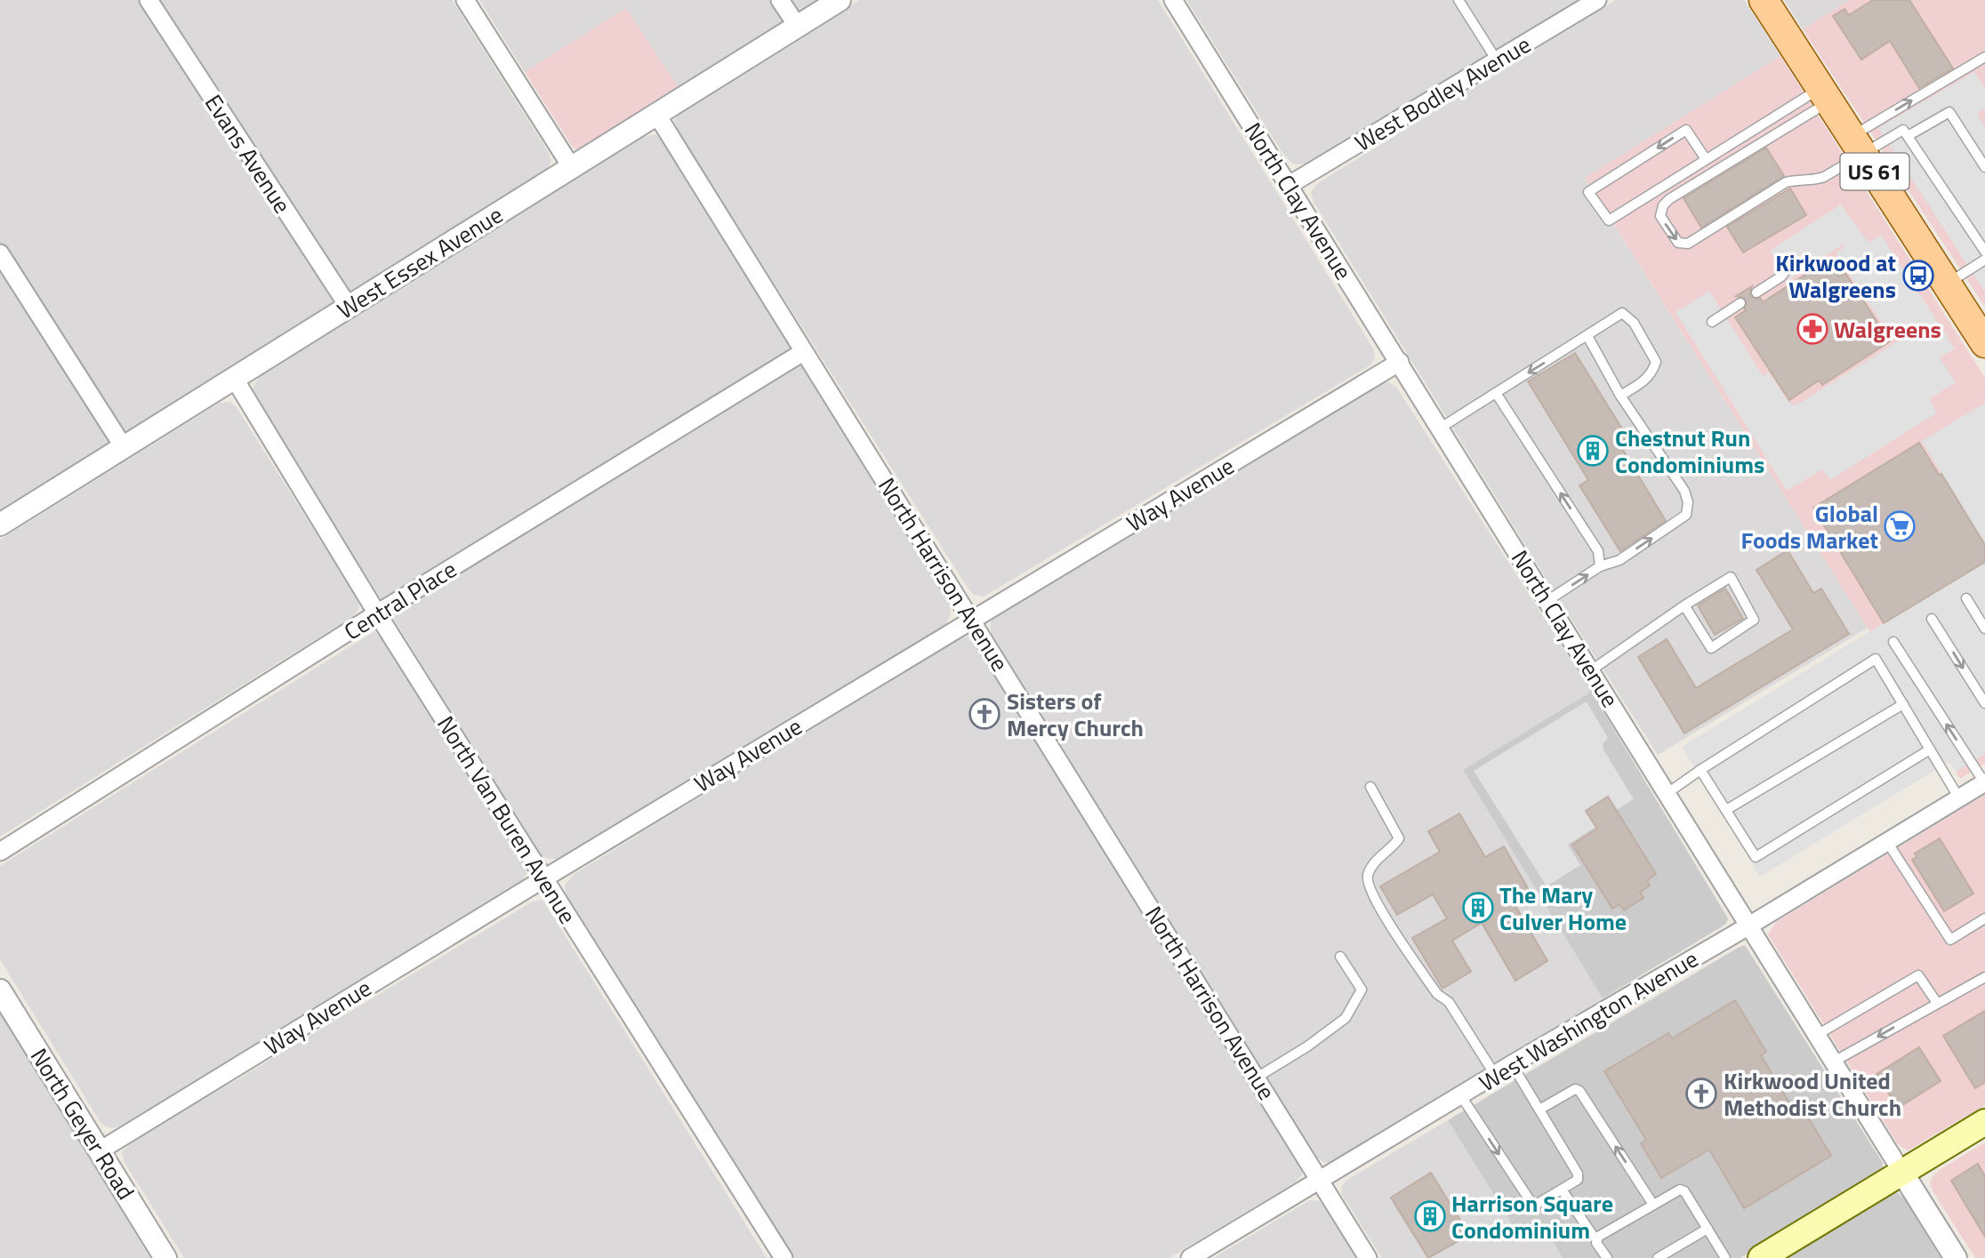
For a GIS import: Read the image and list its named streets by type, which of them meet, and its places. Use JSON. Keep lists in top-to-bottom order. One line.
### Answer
{"streets":{"main road":["US 61"],"street":["West Bodley Avenue","Evans Avenue","North Clay Avenue","West Essex Avenue","Way Avenue","North Harrison Avenue","Central Place","North Van Buren Avenue","West Washington Avenue","North Geyer Road"]},"crossings":[["West Bodley Avenue","North Clay Avenue"],["Evans Avenue","West Essex Avenue"],["North Clay Avenue","Way Avenue"],["North Clay Avenue","West Washington Avenue"],["West Essex Avenue","North Harrison Avenue"],["West Essex Avenue","North Van Buren Avenue"],["Way Avenue","North Harrison Avenue"],["Way Avenue","North Van Buren Avenue"],["Way Avenue","North Geyer Road"],["North Harrison Avenue","Central Place"],["North Harrison Avenue","West Washington Avenue"],["Central Place","North Van Buren Avenue"]],"places":{"bus stop":["Kirkwood at Walgreens"],"pharmacy":["Walgreens"],"building":["Chestnut Run Condominiums","The Mary Culver Home","Harrison Square Condominium"],"supermarket":["Global Foods Market"],"church":["Sisters of Mercy Church","Kirkwood United Methodist Church"]}}
